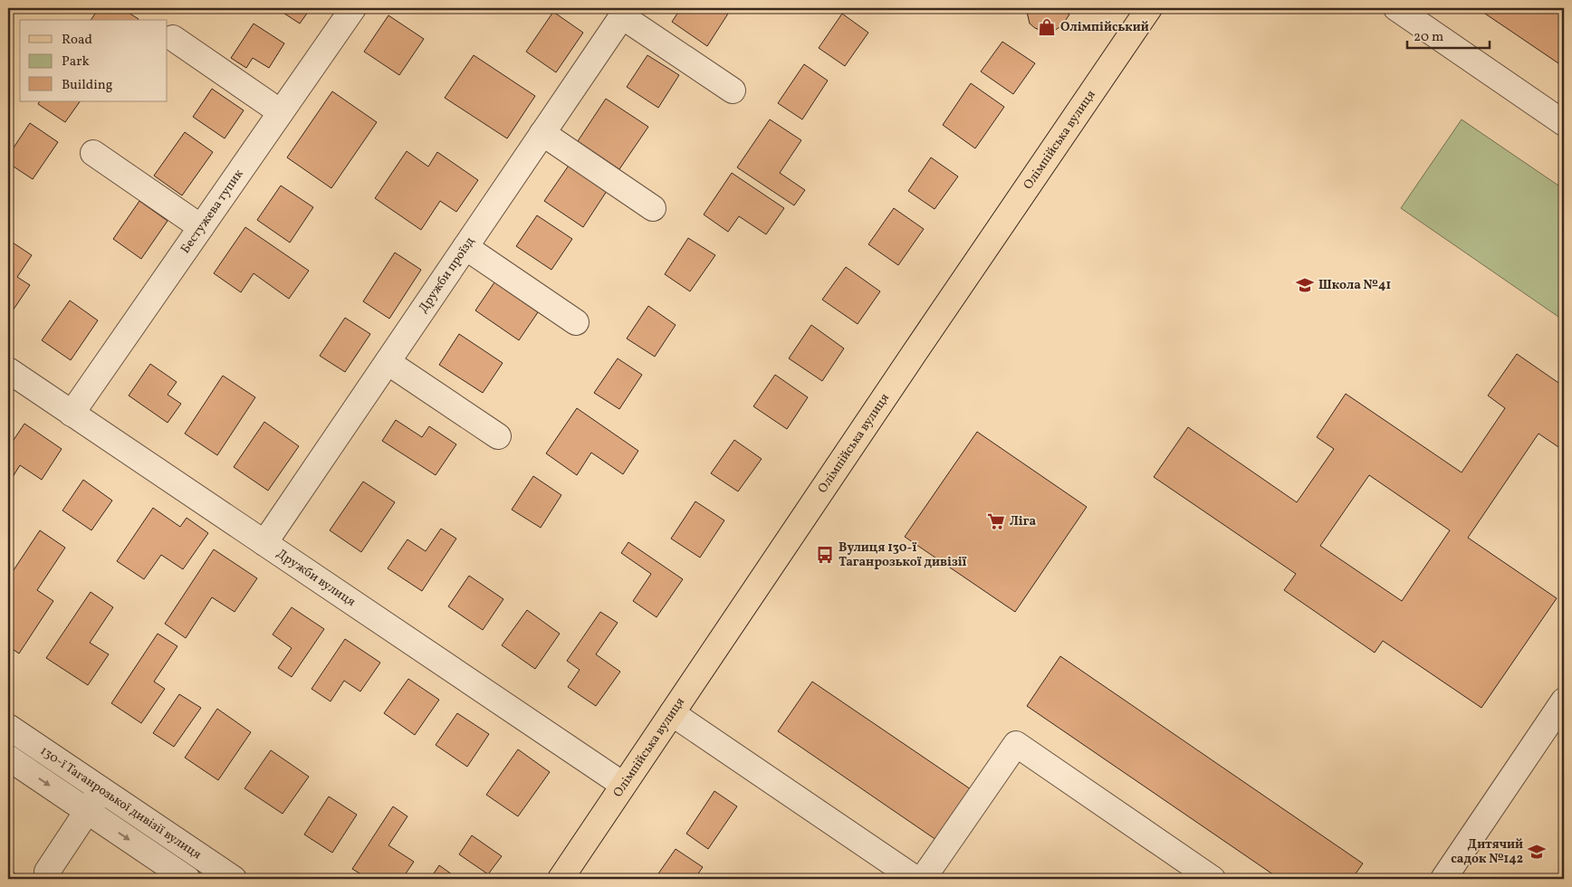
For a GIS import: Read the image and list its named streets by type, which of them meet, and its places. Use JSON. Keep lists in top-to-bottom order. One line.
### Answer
{"streets":{"main road":["Олімпійська вулиця"],"street":["Бестужева тупик","Дружби проїзд","Дружби вулиця","130-ї Таганрозької дивізії вулиця"]},"crossings":[["Олімпійська вулиця","Дружби вулиця"],["Бестужева тупик","Дружби вулиця"],["Дружби проїзд","Дружби вулиця"]],"places":{"shop":["Олімпійський"],"school or university":["Школа №41","Дитячий садок №142"],"supermarket":["Ліга"],"bus stop":["Вулиця 130-ї Таганрозької дивізії"]},"legend":["Road","Park","Building"],"scale_bar":"20 m"}
